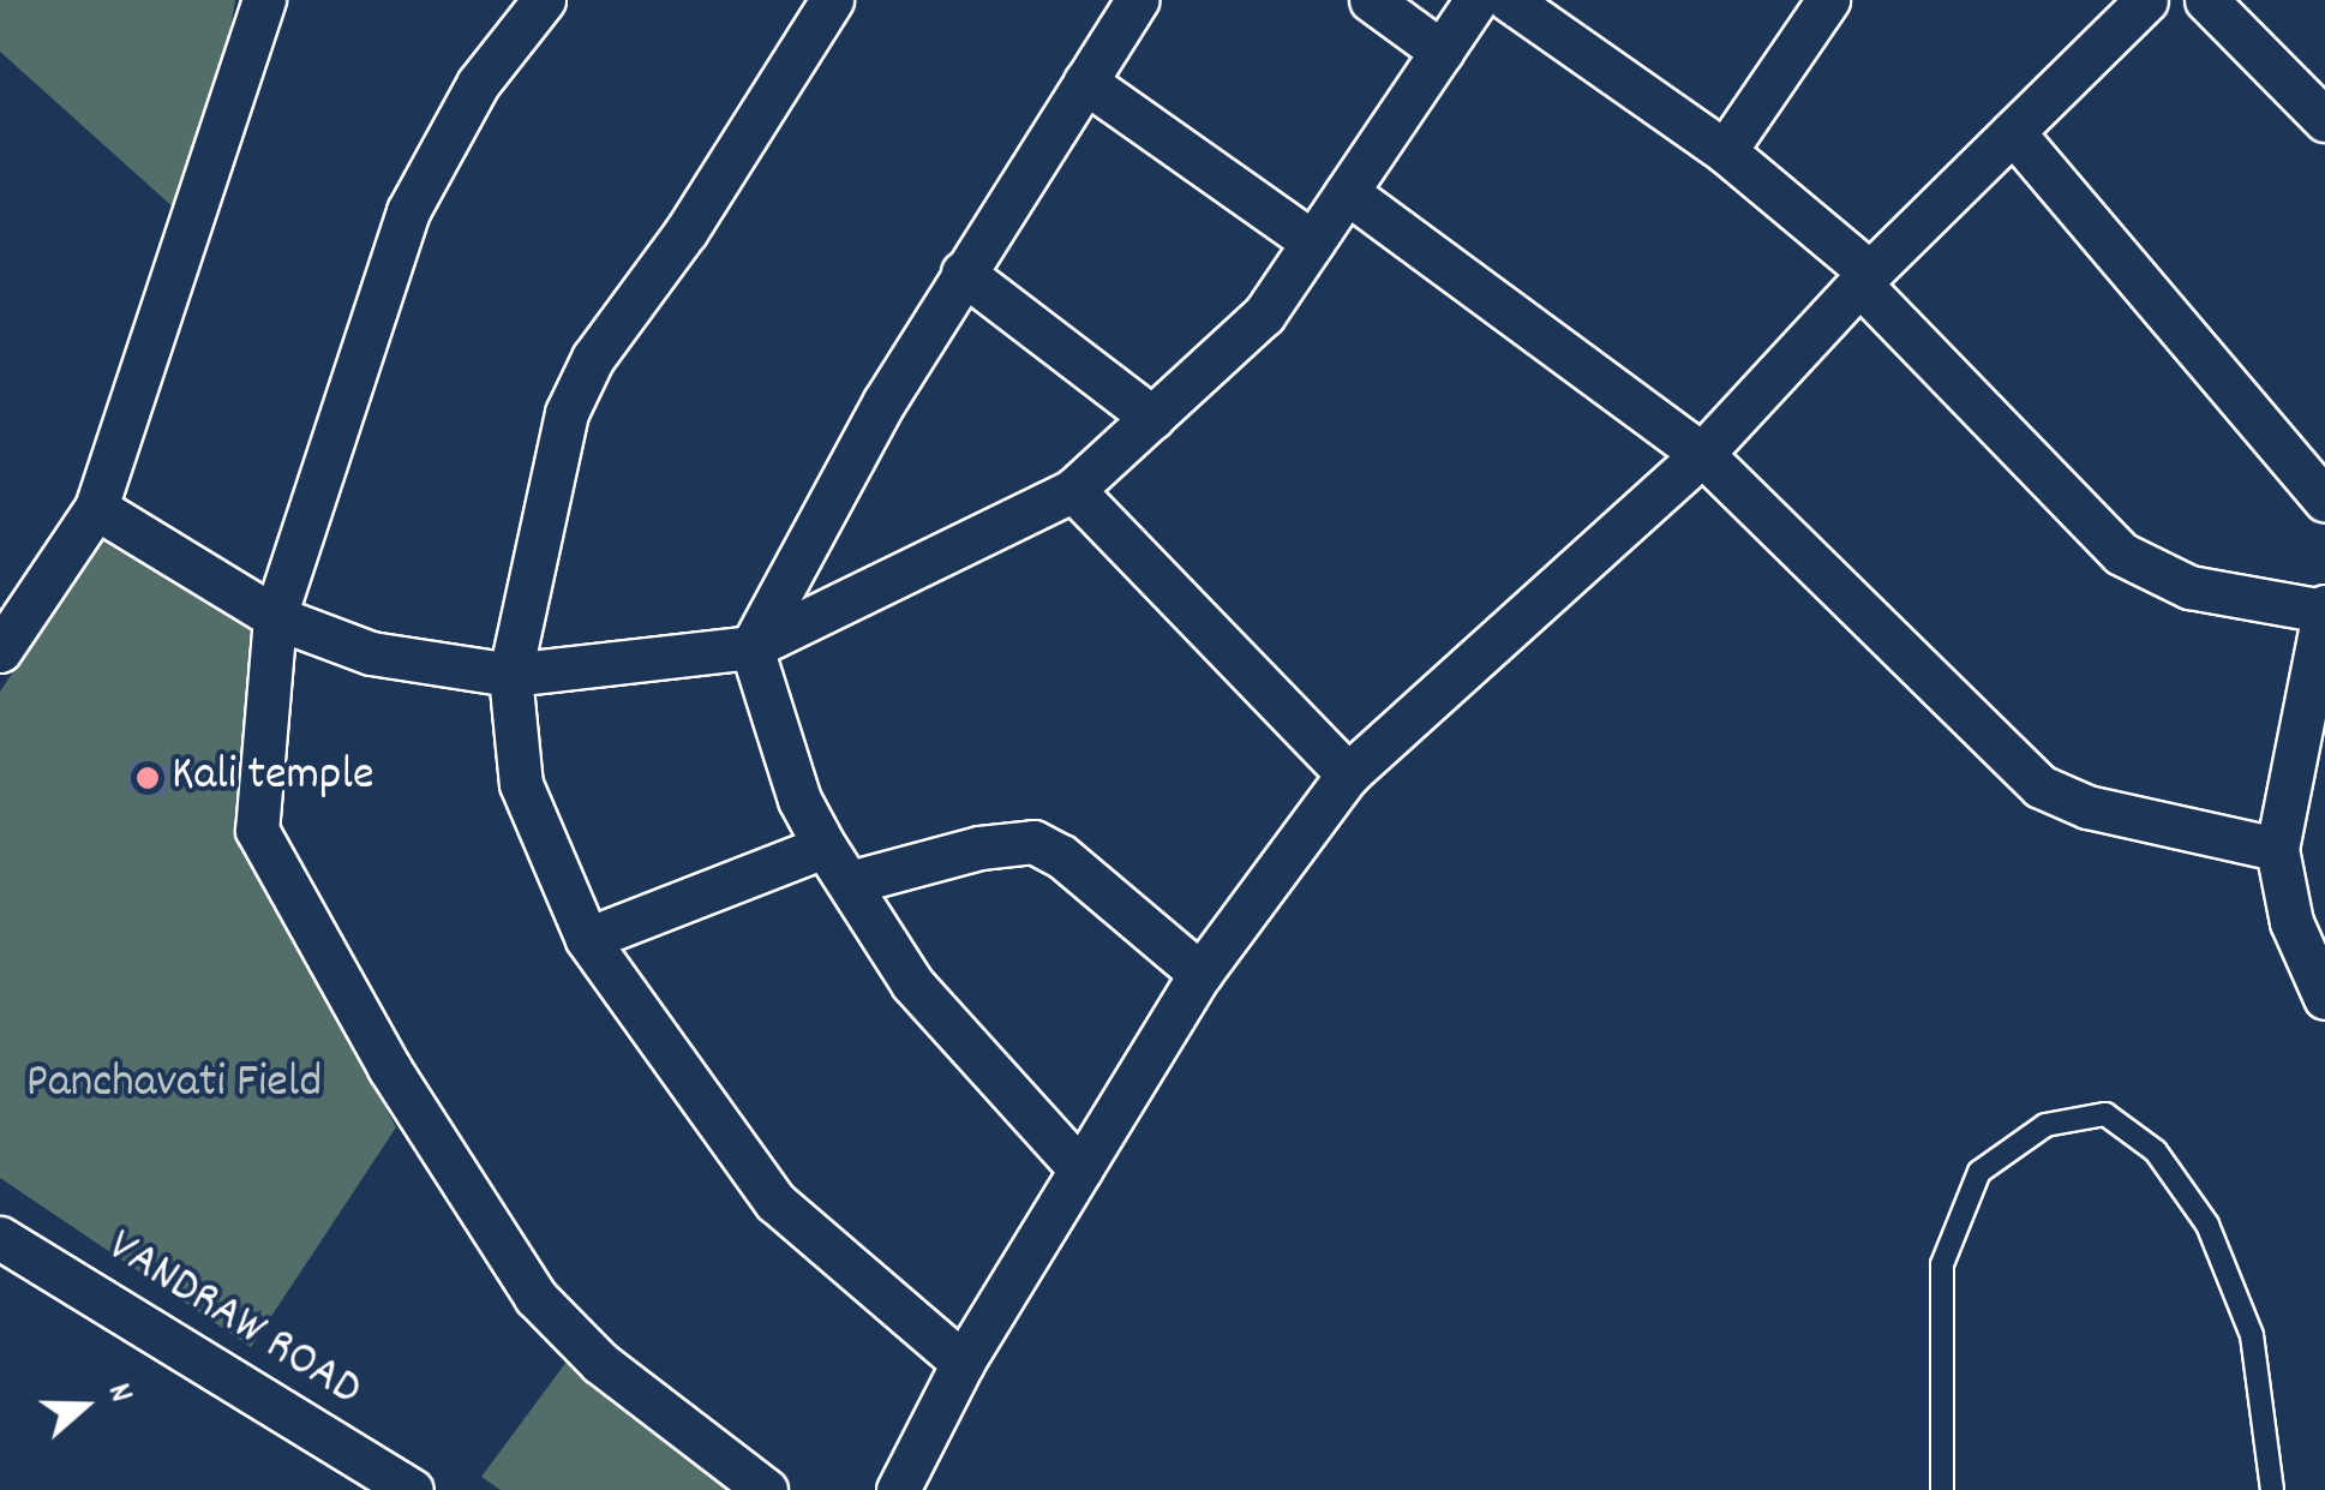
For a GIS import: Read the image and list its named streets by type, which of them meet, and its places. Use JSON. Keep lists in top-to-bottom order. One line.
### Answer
{"streets":{"street":["VANDRAW ROAD"]},"parks":["Panchavati Field"],"places":["Kali temple"],"north":"right"}
